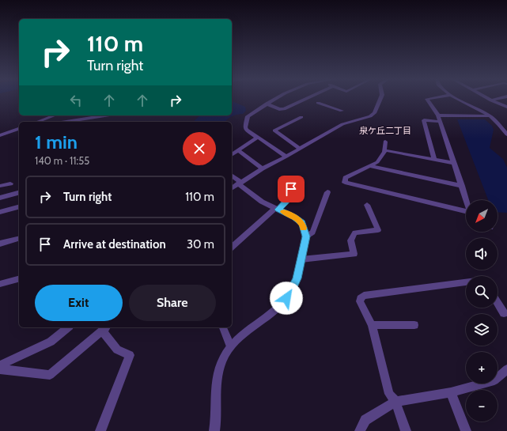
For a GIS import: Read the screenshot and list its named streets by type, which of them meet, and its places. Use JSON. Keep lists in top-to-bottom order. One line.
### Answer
{"districts":["泉ケ丘二丁目"],"north":"bottom left","page":{"turn":["110 m","Turn right"],"heading":["1 min","140 m · 11:55"],"list":[{"name":"Turn right","value":"110 m"},{"name":"Arrive at destination","value":"30 m"}],"map_buttons":["+","−"],"buttons":["Exit","Share"]}}
